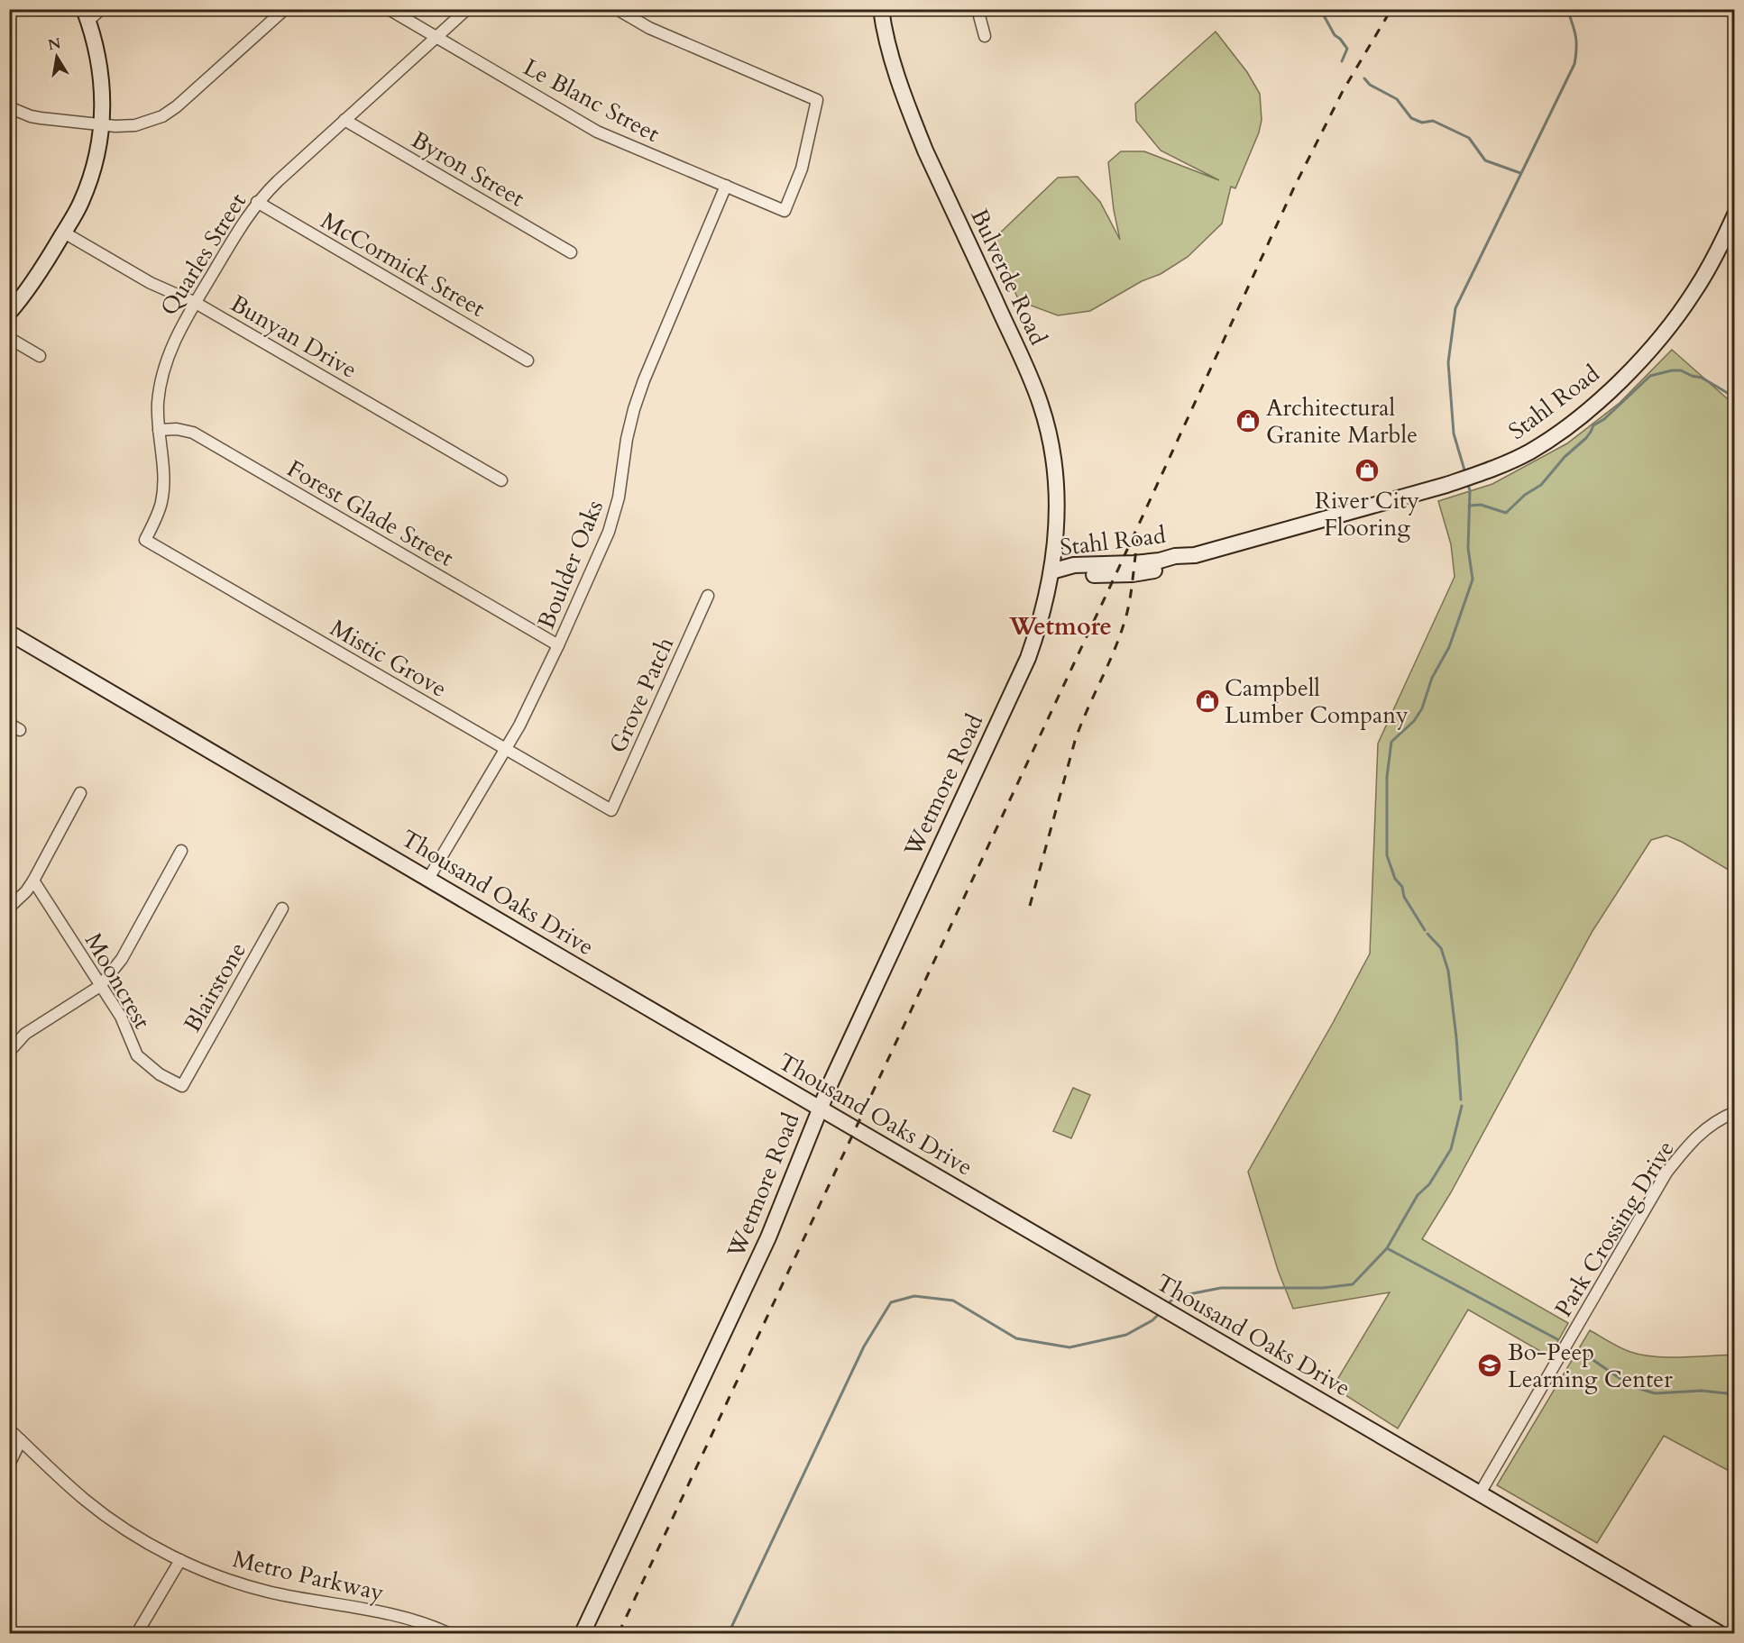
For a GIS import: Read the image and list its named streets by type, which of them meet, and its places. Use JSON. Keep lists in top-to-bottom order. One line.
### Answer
{"streets":{"main road":["Bulverde Road","Stahl Road","Wetmore Road","Thousand Oaks Drive"],"street":["Le Blanc Street","Byron Street","Quarles Street","McCormick Street","Bunyan Drive","Forest Glade Street","Boulder Oaks","Mistic Grove","Grove Patch","Mooncrest","Blairstone","Park Crossing Drive","Metro Parkway"]},"crossings":[["Le Blanc Street","Quarles Street"],["Le Blanc Street","Boulder Oaks"],["Byron Street","Quarles Street"],["Quarles Street","McCormick Street"],["Quarles Street","Bunyan Drive"],["Quarles Street","Forest Glade Street"],["Quarles Street","Mistic Grove"],["Bulverde Road","Stahl Road"],["Bulverde Road","Wetmore Road"],["Stahl Road","Wetmore Road"],["Forest Glade Street","Boulder Oaks"],["Boulder Oaks","Mistic Grove"],["Boulder Oaks","Thousand Oaks Drive"],["Mistic Grove","Grove Patch"],["Wetmore Road","Thousand Oaks Drive"],["Thousand Oaks Drive","Park Crossing Drive"],["Mooncrest","Blairstone"]],"districts":["Wetmore"],"places":{"shop":["Architectural Granite Marble","River City Flooring","Campbell Lumber Company"],"school or university":["Bo-Peep Learning Center"]},"north":"top"}
